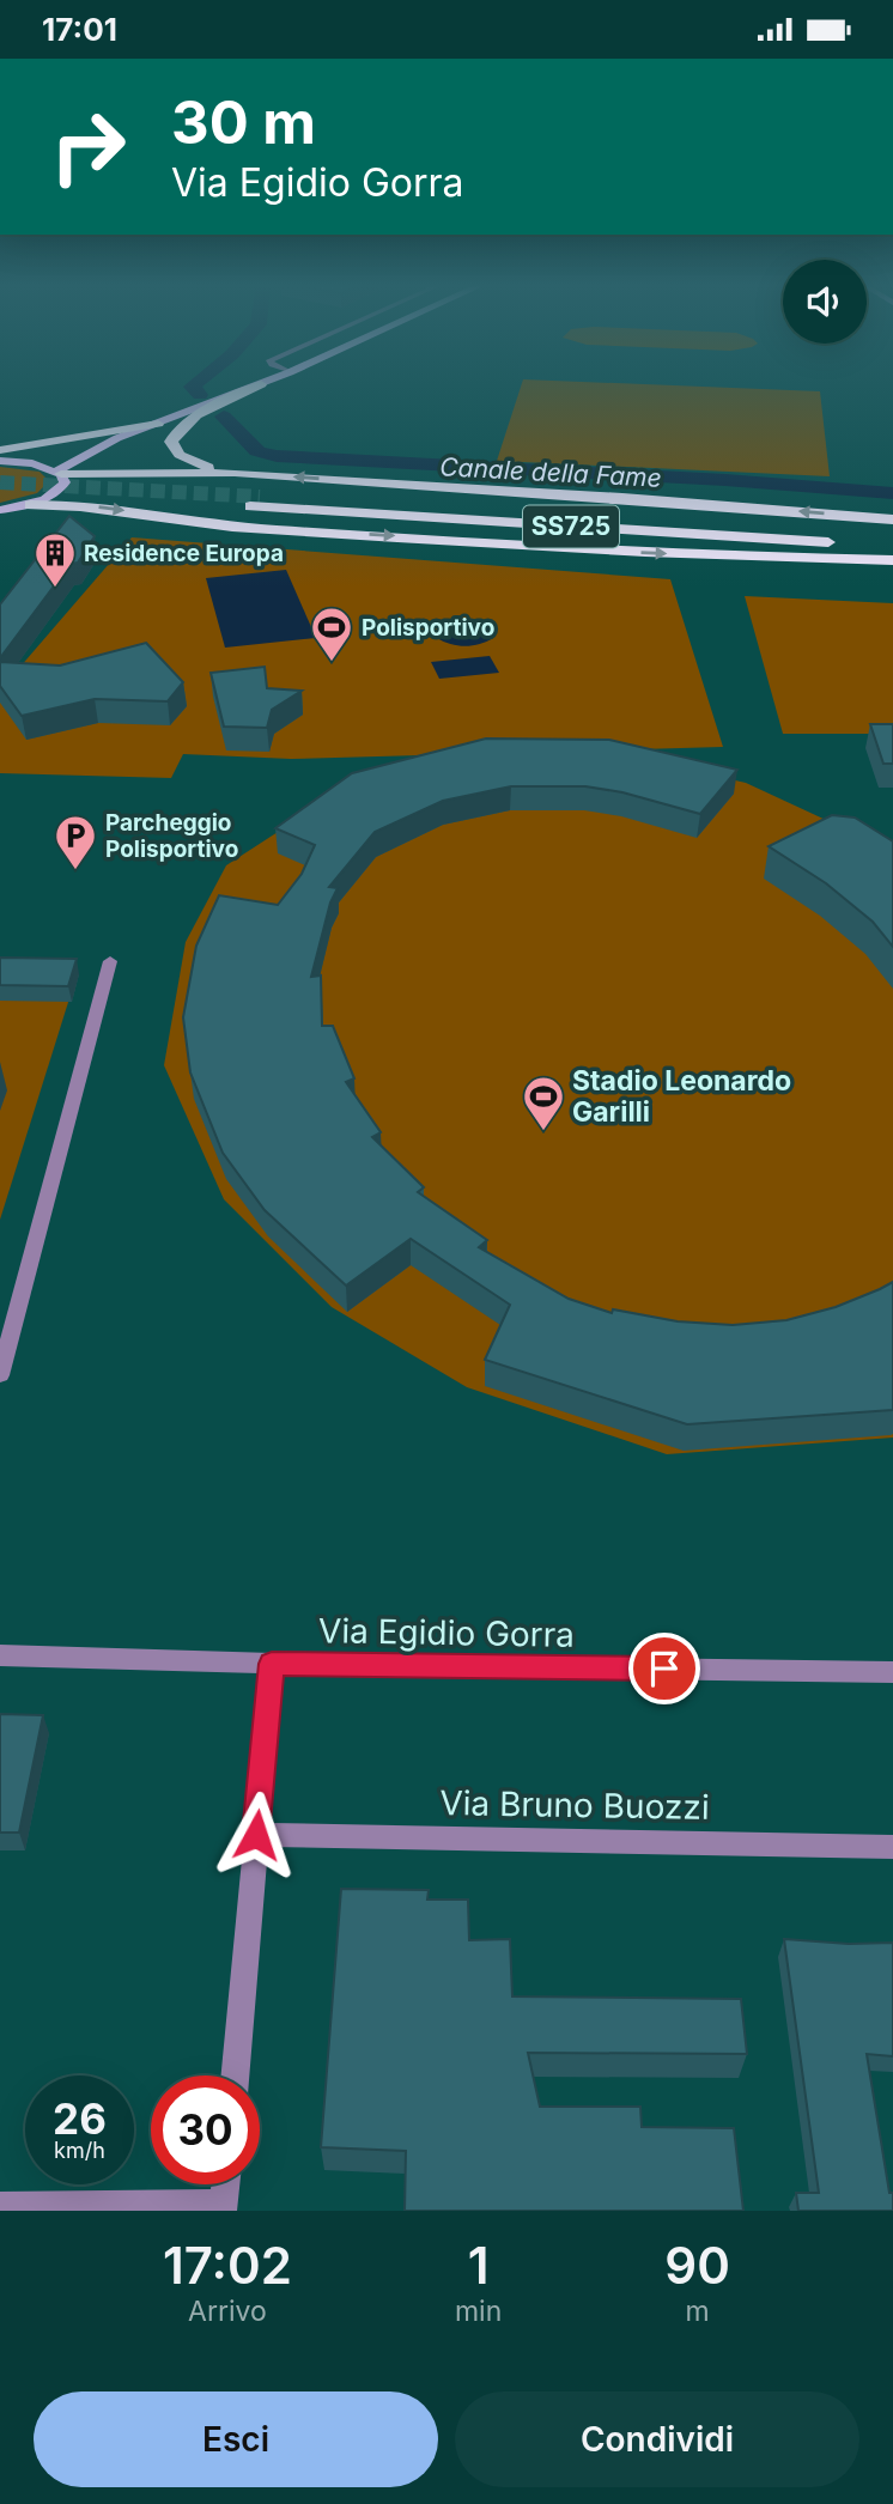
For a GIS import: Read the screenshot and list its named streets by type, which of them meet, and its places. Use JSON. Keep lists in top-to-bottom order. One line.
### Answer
{"streets":{"highway":["SS725"],"street":["Via Egidio Gorra","Via Bruno Buozzi"]},"water":["Canale della Fame"],"places":{"building":["Residence Europa"],"sports":["Polisportivo","Stadio Leonardo Garilli"],"parking":["Parcheggio Polisportivo"]},"page":{"status":"17:01","turn":["30 m","Via Egidio Gorra"],"speed":"26 km/h","limit":"30","eta":["17:02","Arrivo","1","min","90","m"],"buttons":["Esci","Condividi"]}}
